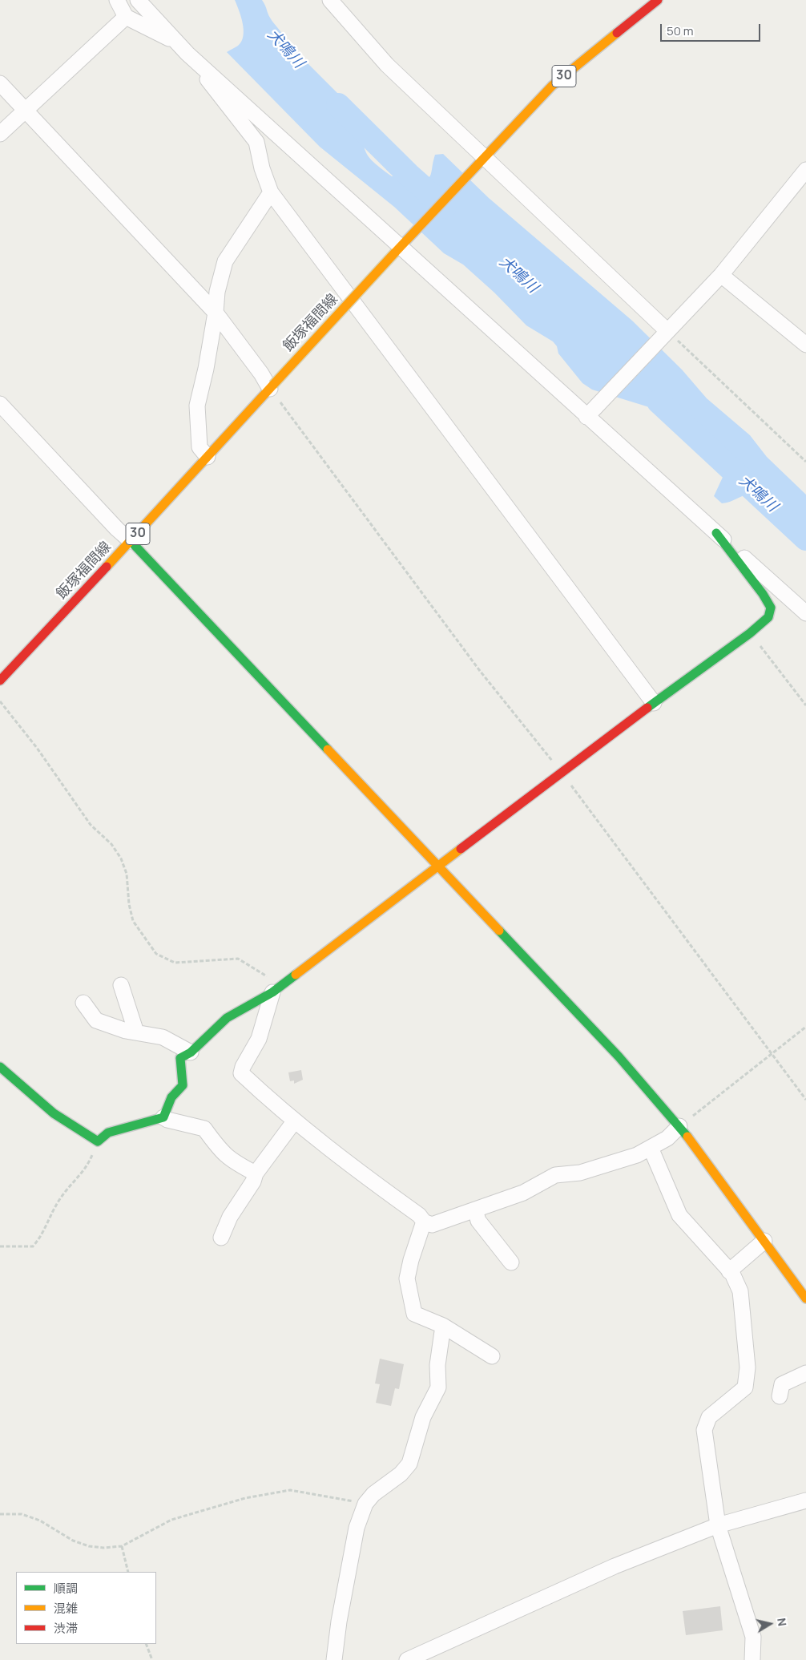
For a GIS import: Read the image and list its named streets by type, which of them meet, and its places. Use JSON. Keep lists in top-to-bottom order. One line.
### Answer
{"streets":{"street":["30","飯塚福間線"]},"water":["犬鳴川"],"legend":["順調","混雑","渋滞"],"scale_bar":"50 m","north":"right"}
